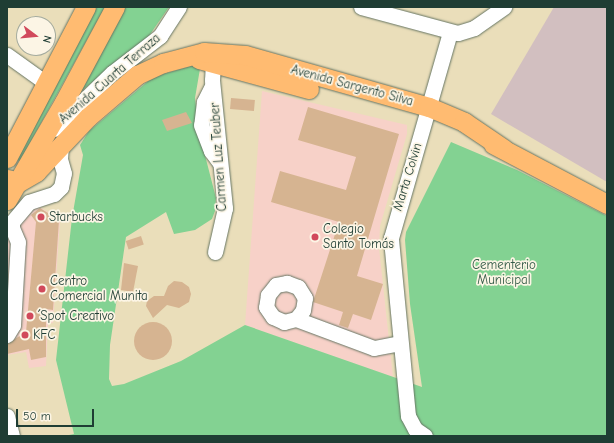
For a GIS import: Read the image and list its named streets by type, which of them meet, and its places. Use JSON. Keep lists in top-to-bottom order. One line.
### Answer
{"streets":{"main road":["Avenida Sargento Silva"],"street":["Avenida Cuarta Terraza","Carmen Luz Teuber","Marta Colvin"]},"crossings":[["Avenida Cuarta Terraza","Avenida Sargento Silva"],["Avenida Sargento Silva","Carmen Luz Teuber"],["Avenida Sargento Silva","Marta Colvin"]],"parks":["Cementerio Municipal"],"places":["Starbucks","Colegio Santo Tomás","Centro Comercial Munita","´Spot Creativo","KFC"],"scale_bar":"50 m","north":"right"}
